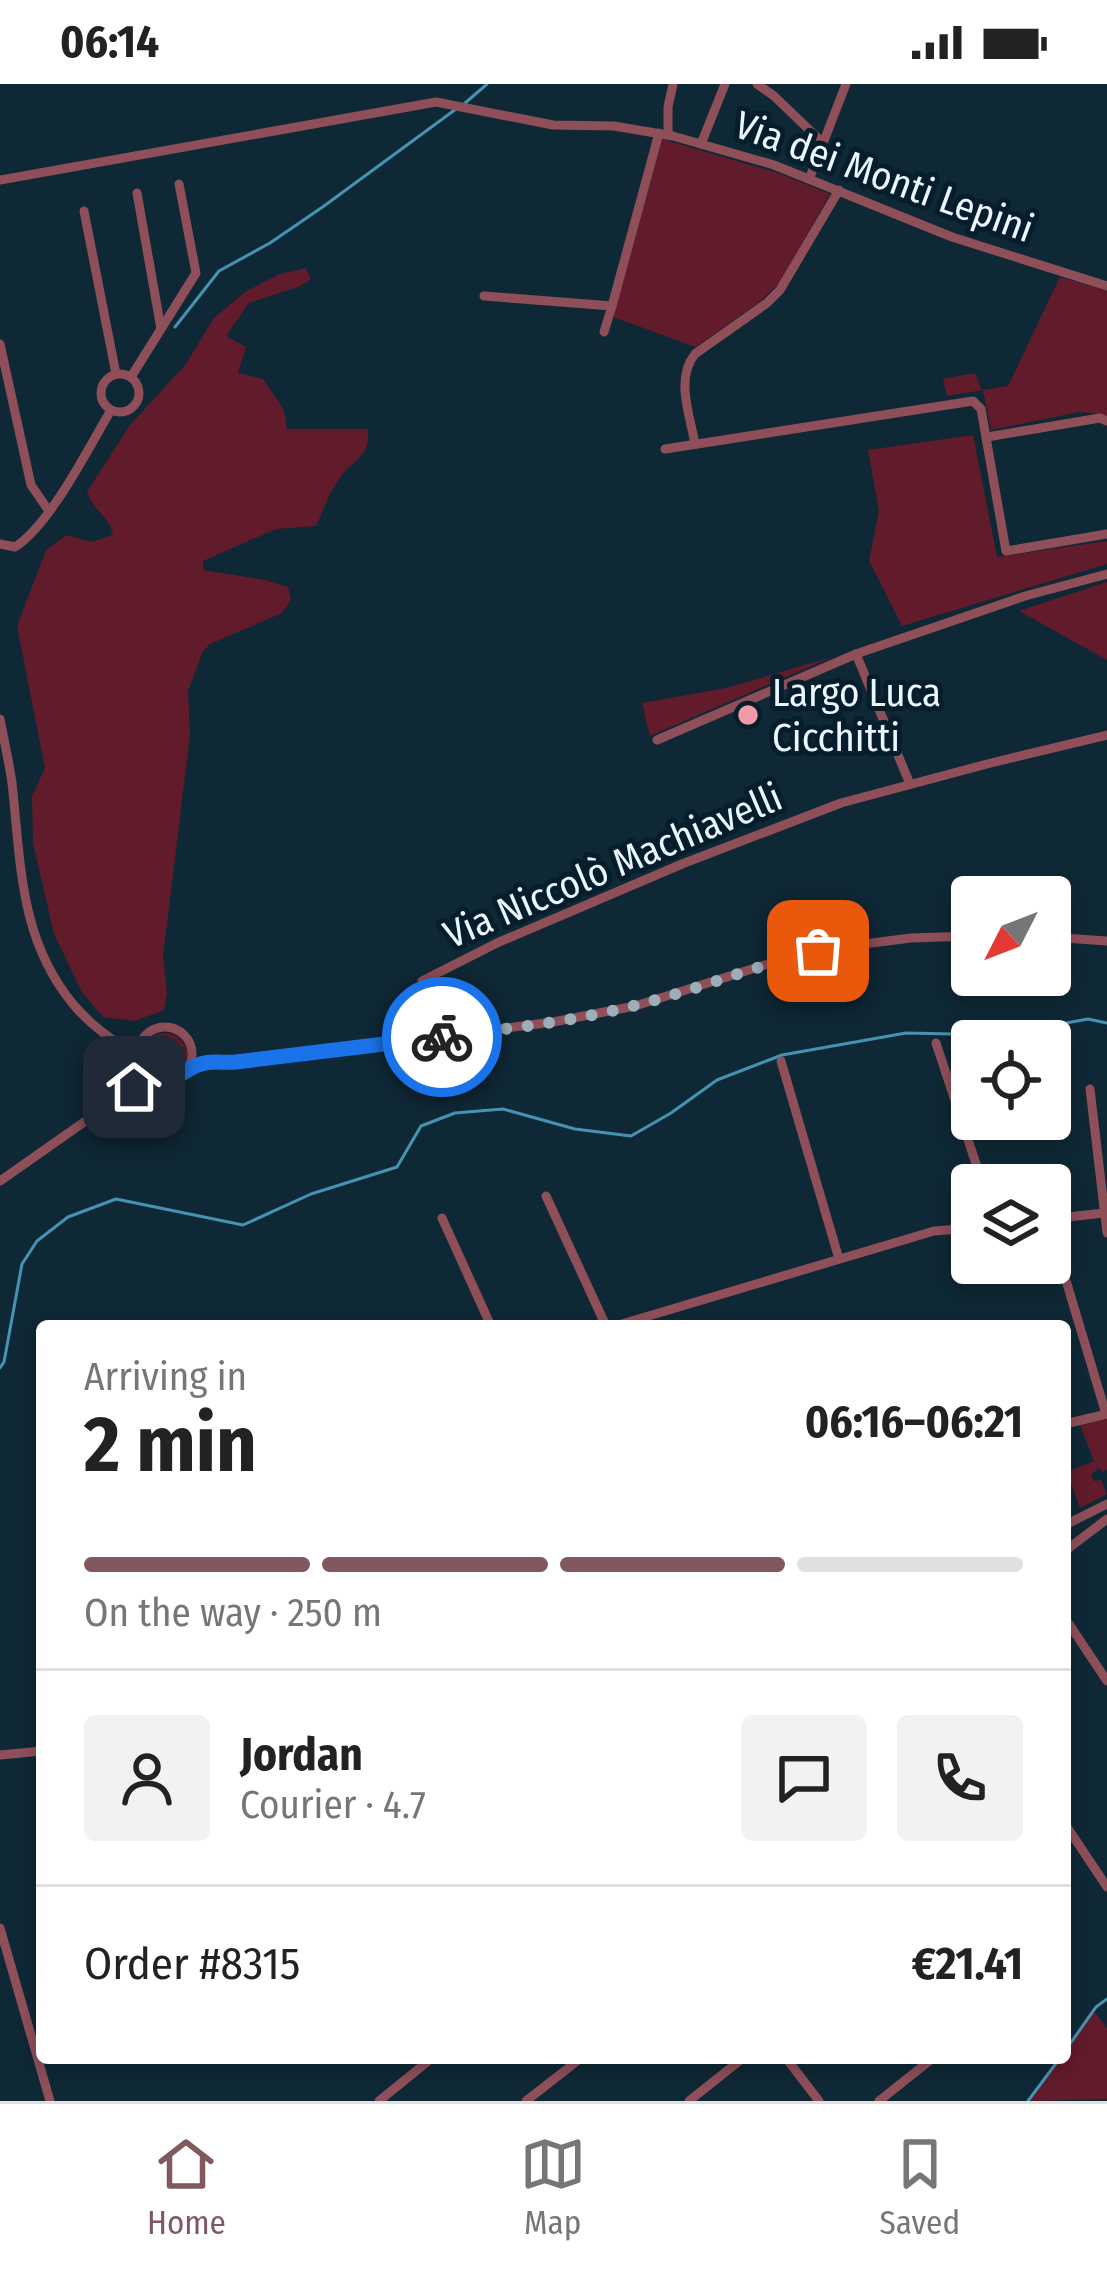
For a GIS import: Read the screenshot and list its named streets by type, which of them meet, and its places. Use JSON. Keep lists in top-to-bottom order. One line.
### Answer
{"streets":{"street":["Via dei Monti Lepini","Via Niccolò Machiavelli"]},"places":["Largo Luca Cicchitti"],"north":"bottom left","page":{"status":"06:14","heading":["2 min","Arriving in","06:16–06:21"],"panel":["Jordan","Courier · 4.7","Order #8315","€21.41"],"bar":"On the way · 250 m","tabs":["Home","Map","Saved"]}}
